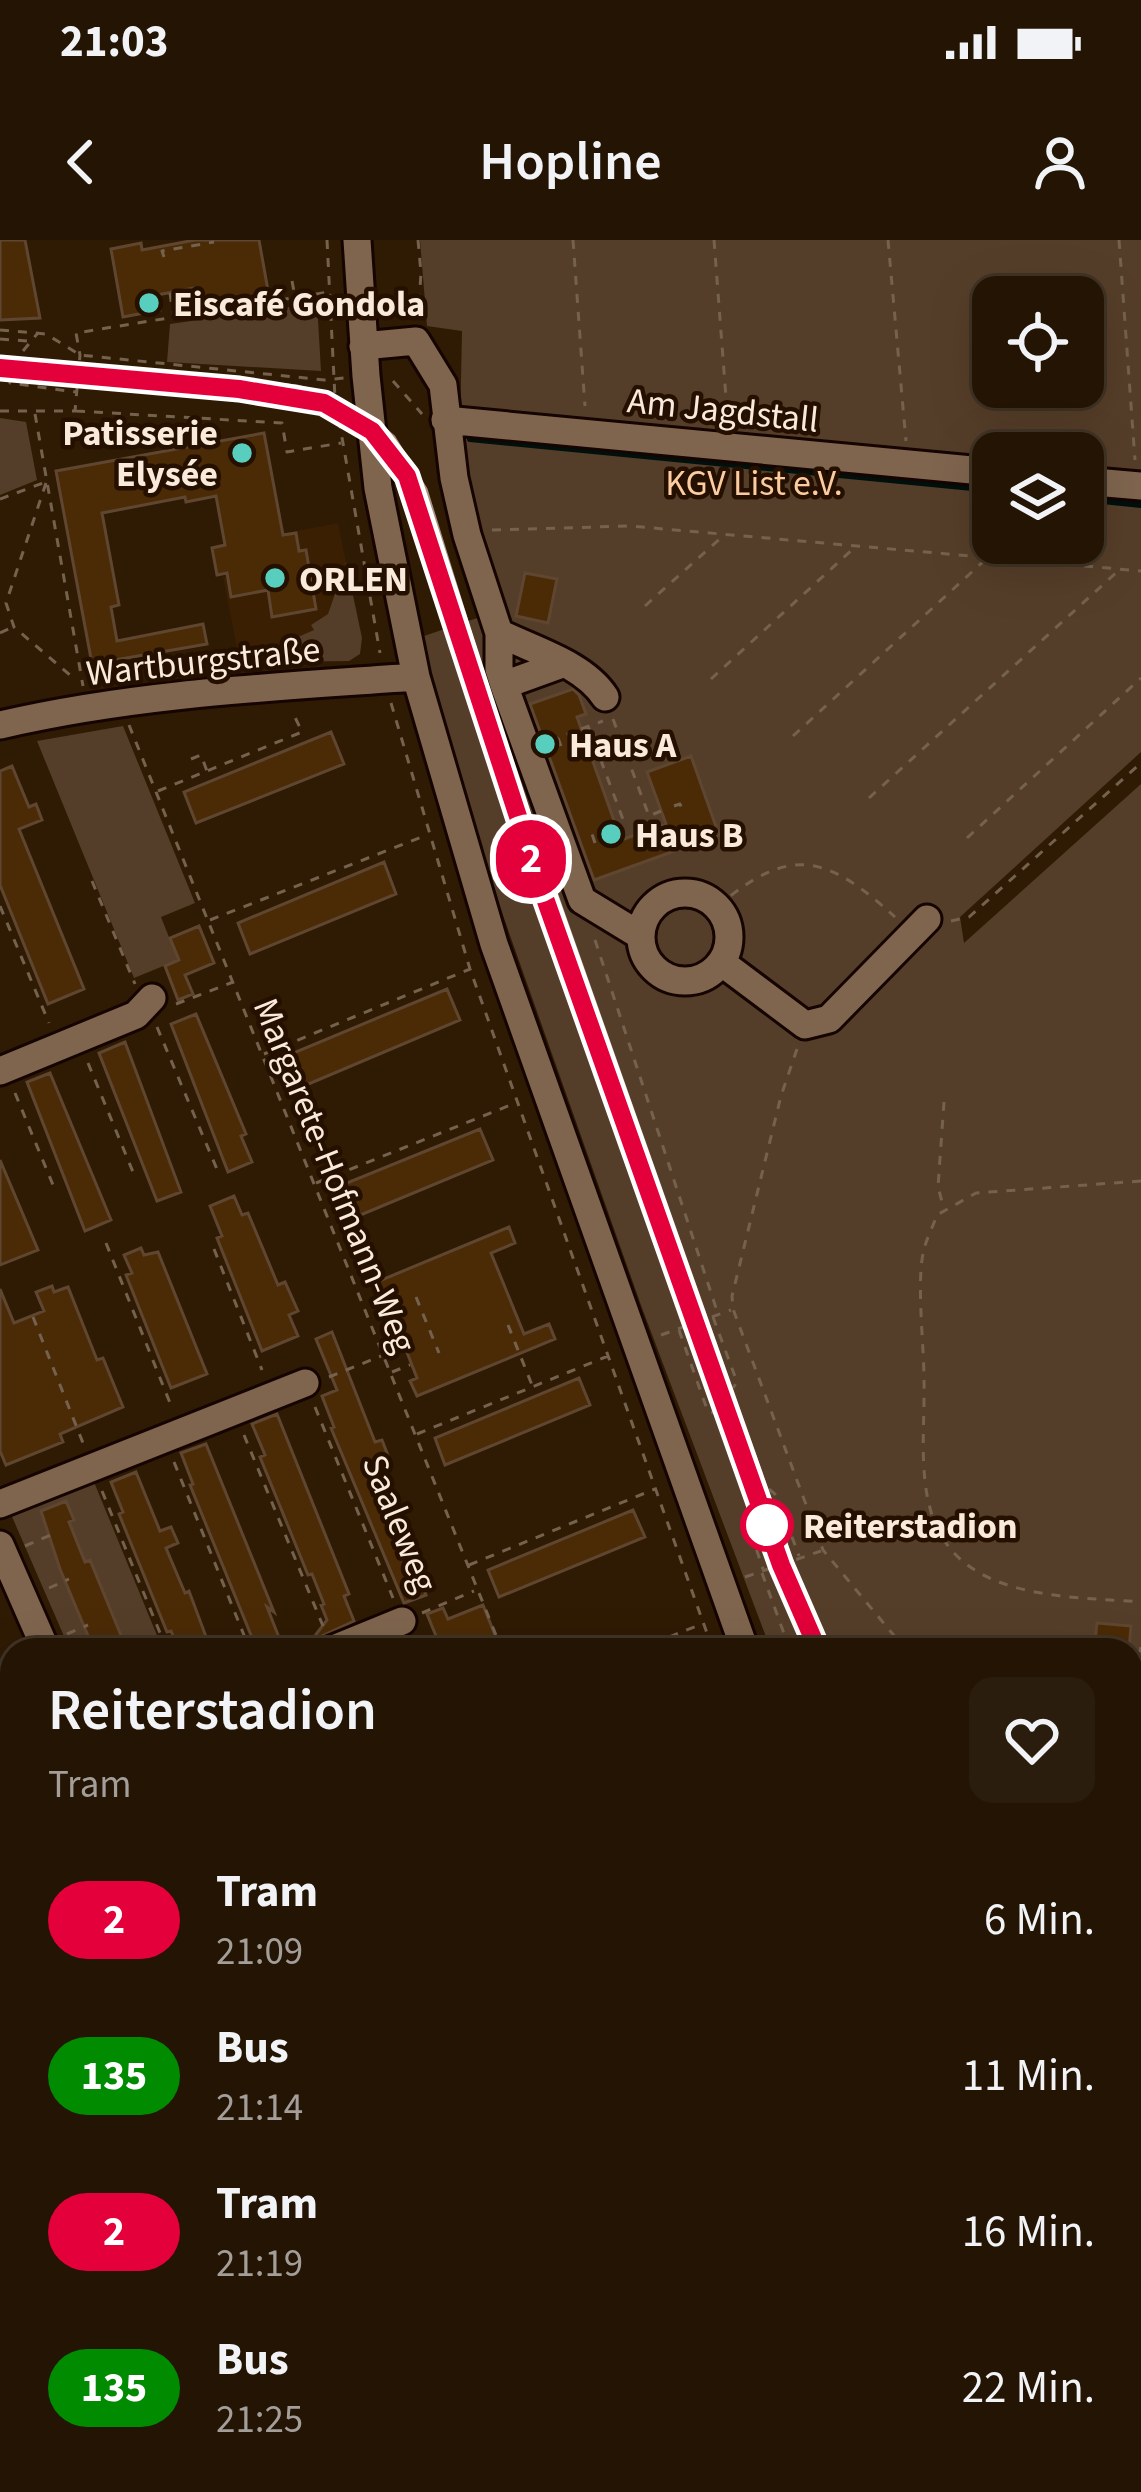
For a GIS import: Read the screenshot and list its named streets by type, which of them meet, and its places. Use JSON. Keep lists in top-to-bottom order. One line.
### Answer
{"streets":{"street":["Am Jagdstall","Wartburgstraße","Saaleweg"],"path":["Margarete-Hofmann-Weg"]},"parks":["KGV List e.V."],"places":["Eiscafé Gondola","Patisserie Elysée","ORLEN","Haus A","Haus B","Reiterstadion"],"lines":["tram line 2"],"page":{"status":"21:03","header":"Hopline","on_map":"2","heading":["Reiterstadion","Tram"],"list":[{"mark":"2","name":"Tram","note":"21:09","value":"6 Min."},{"mark":"135","name":"Bus","note":"21:14","value":"11 Min."},{"mark":"2","name":"Tram","note":"21:19","value":"16 Min."},{"mark":"135","name":"Bus","note":"21:25","value":"22 Min."}]}}
